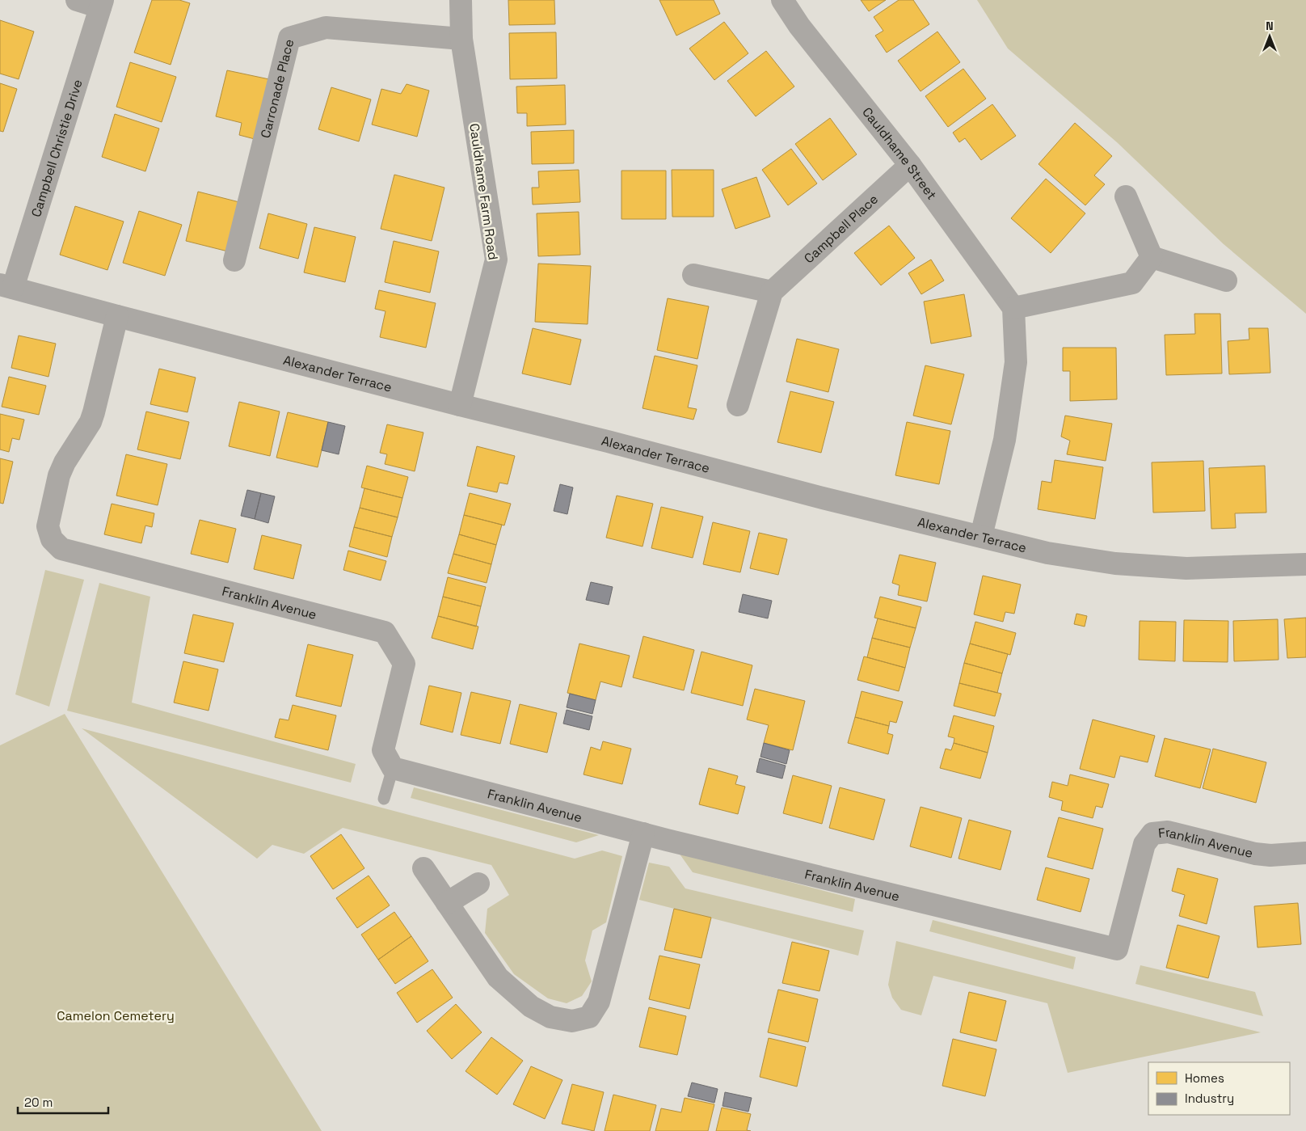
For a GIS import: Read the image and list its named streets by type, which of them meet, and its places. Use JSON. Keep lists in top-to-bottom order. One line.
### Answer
{"streets":{"street":["Carronade Place","Campbell Christie Drive","Cauldhame Street","Cauldhame Farm Road","Campbell Place","Alexander Terrace","Franklin Avenue"]},"crossings":[["Carronade Place","Cauldhame Farm Road"],["Campbell Christie Drive","Alexander Terrace"],["Cauldhame Street","Campbell Place"],["Cauldhame Farm Road","Alexander Terrace"],["Alexander Terrace","Franklin Avenue"]],"parks":["Camelon Cemetery"],"legend":["Homes","Industry"],"scale_bar":"20 m","north":"top"}
